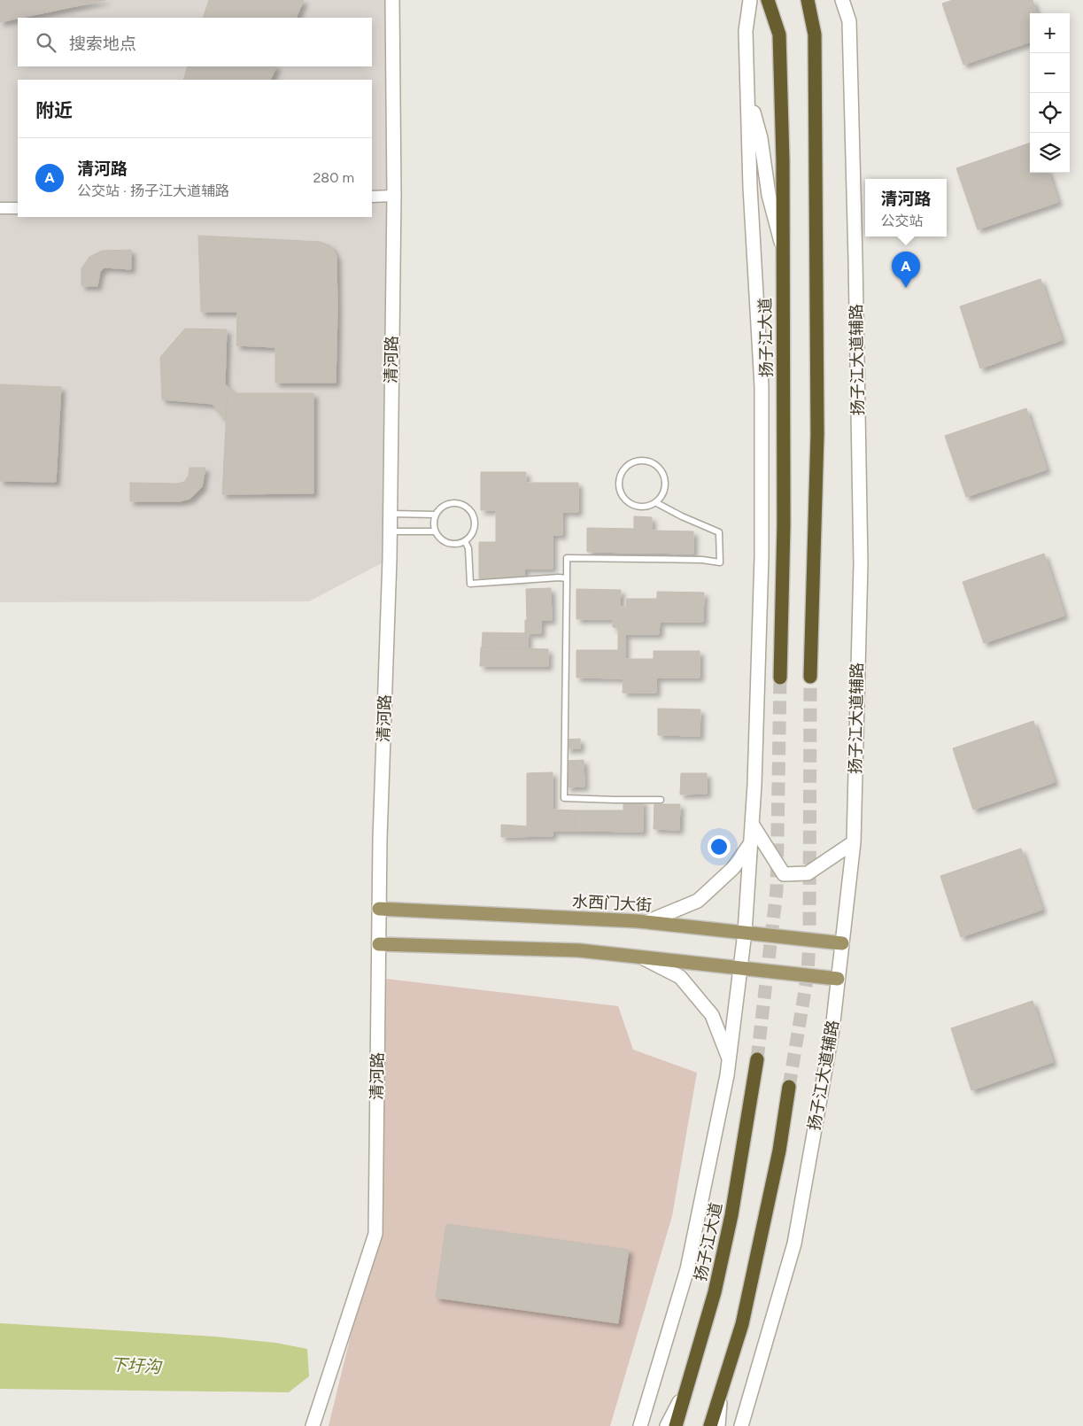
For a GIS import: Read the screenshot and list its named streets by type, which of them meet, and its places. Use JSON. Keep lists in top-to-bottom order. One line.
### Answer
{"streets":{"highway":["扬子江大道"],"main road":["清河路","扬子江大道辅路","水西门大街"]},"crossings":[["清河路","水西门大街"],["扬子江大道辅路","水西门大街"]],"water":["下圩沟"],"page":{"map_buttons":["+","−"],"search":"搜索地点","heading":"附近","list":[{"mark":"A","name":"清河路","note":"公交站 · 扬子江大道辅路","value":"280 m"}],"popup":["清河路","公交站"],"pins":"A"}}
